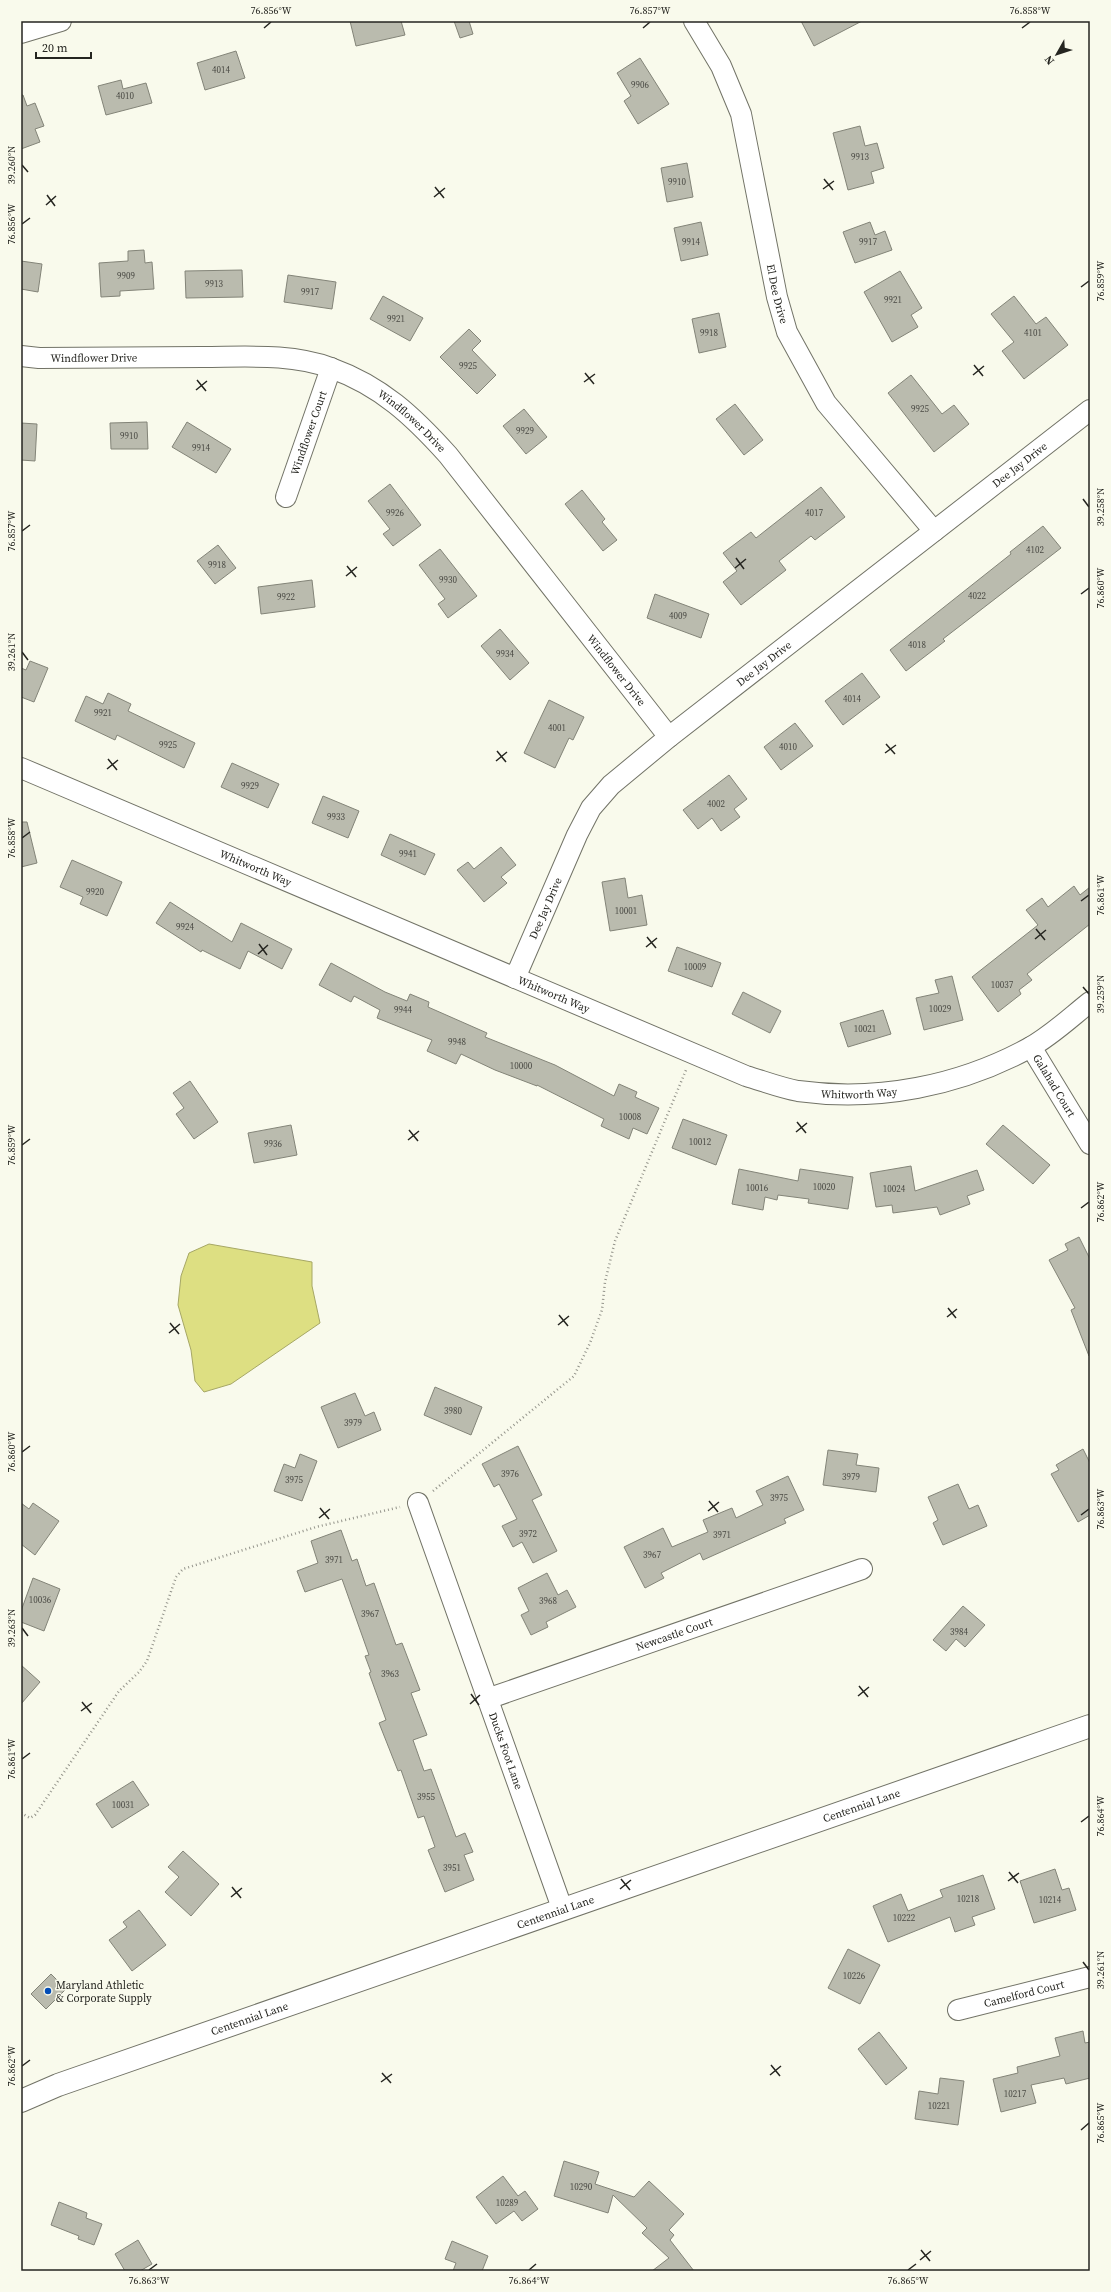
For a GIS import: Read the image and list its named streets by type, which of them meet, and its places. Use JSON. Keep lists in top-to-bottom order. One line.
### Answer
{"streets":{"street":["El Dee Drive","Windflower Drive","Windflower Court","Dee Jay Drive","Whitworth Way","Galahad Court","Newcastle Court","Ducks Foot Lane","Centennial Lane","Camelford Court"]},"crossings":[["El Dee Drive","Dee Jay Drive"],["Windflower Drive","Windflower Court"],["Windflower Drive","Dee Jay Drive"],["Dee Jay Drive","Whitworth Way"],["Whitworth Way","Galahad Court"],["Newcastle Court","Ducks Foot Lane"],["Ducks Foot Lane","Centennial Lane"]],"places":["Maryland Athletic & Corporate Supply"],"house_numbers":["4014","9906","4010","9913","9910","9914","9917","9909","9913","9917","9921","9921","9918","4101","9925","9925","9929","9910","9914","9926","4017","4102","9918","9930","4022","9922","4009","4018","9934","4014","9921","4001","9925","4010","9929","4002","9933","9941","9920","10001","9924","10009","10037","10029","9944","10021","9948","10000","10008","10012","9936","10020","10016","10024","3980","3979","3976","3979","3975","3975","3972","3971","3967","3971","10036","3968","3967","3984","3963","3955","10031","3951","10218","10214","10222","10226","10217","10221","10290","10289"],"scale_bar":"20 m","north":"bottom left","coordinates":["76.856°W","76.857°W","76.858°W","39.260°N","76.859°W","39.258°N","76.860°W","39.261°N","76.861°W","39.259°N","76.862°W","76.863°W","39.263°N","76.864°W","76.865°W"]}
